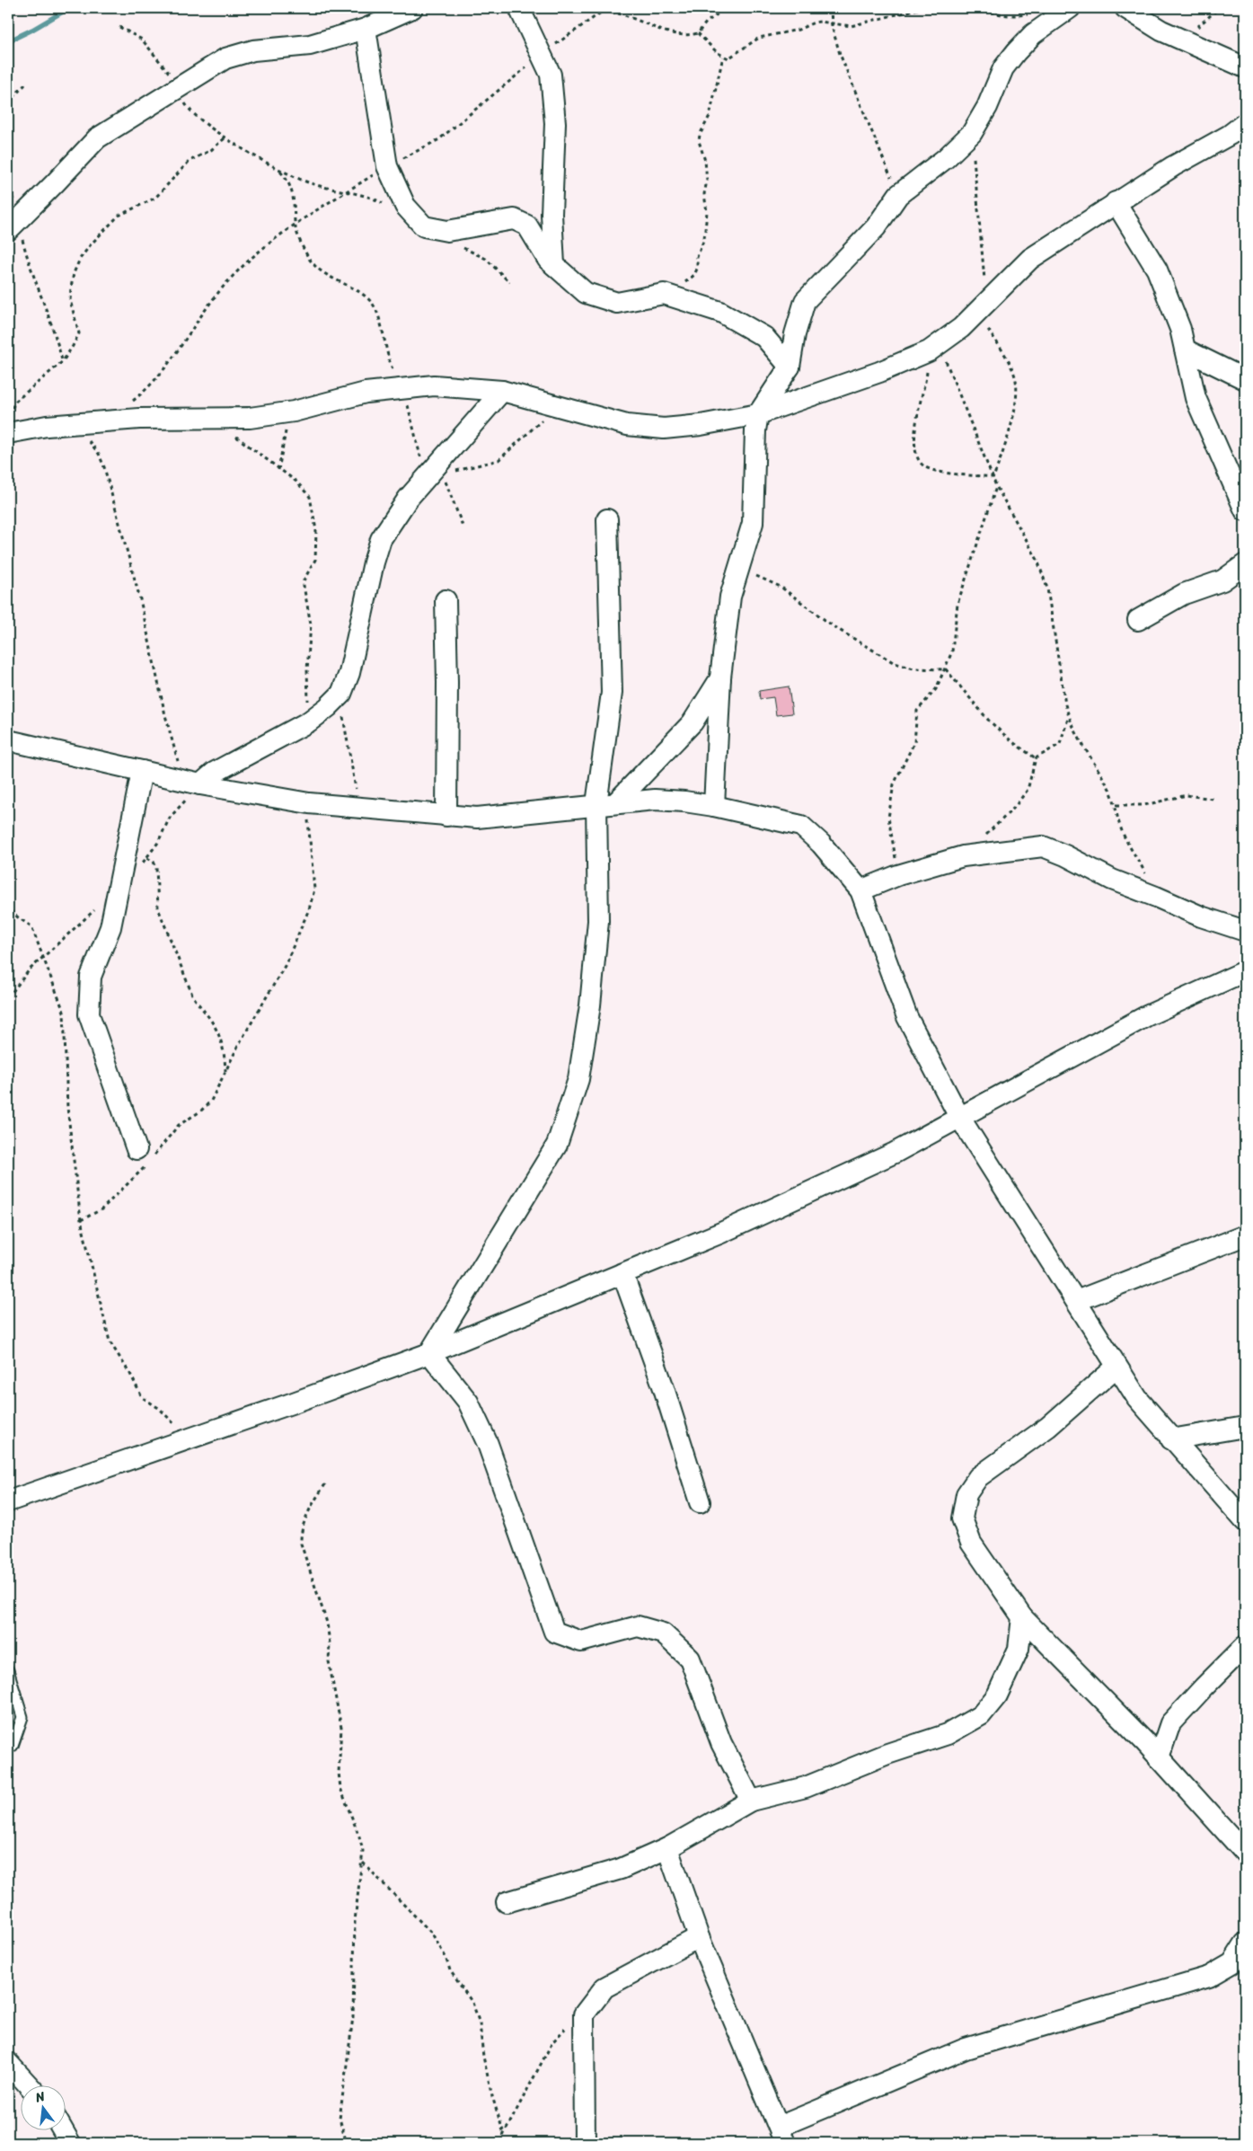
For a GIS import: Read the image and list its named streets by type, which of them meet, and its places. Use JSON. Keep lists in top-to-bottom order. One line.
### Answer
{"north":"top"}
